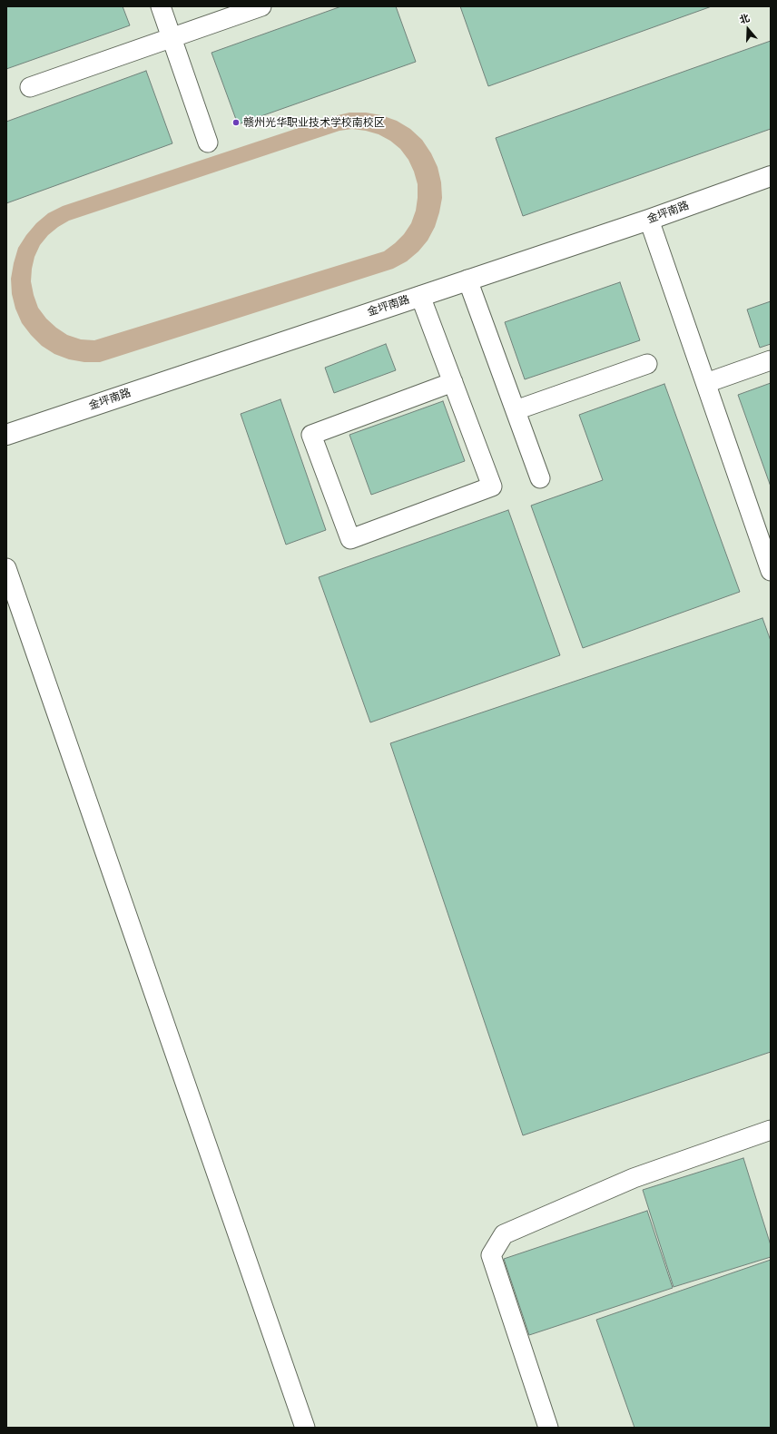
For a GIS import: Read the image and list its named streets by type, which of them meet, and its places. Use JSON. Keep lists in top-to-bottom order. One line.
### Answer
{"streets":{"street":["金坪南路"]},"places":["赣州光华职业技术学校南校区"],"north":"top"}
